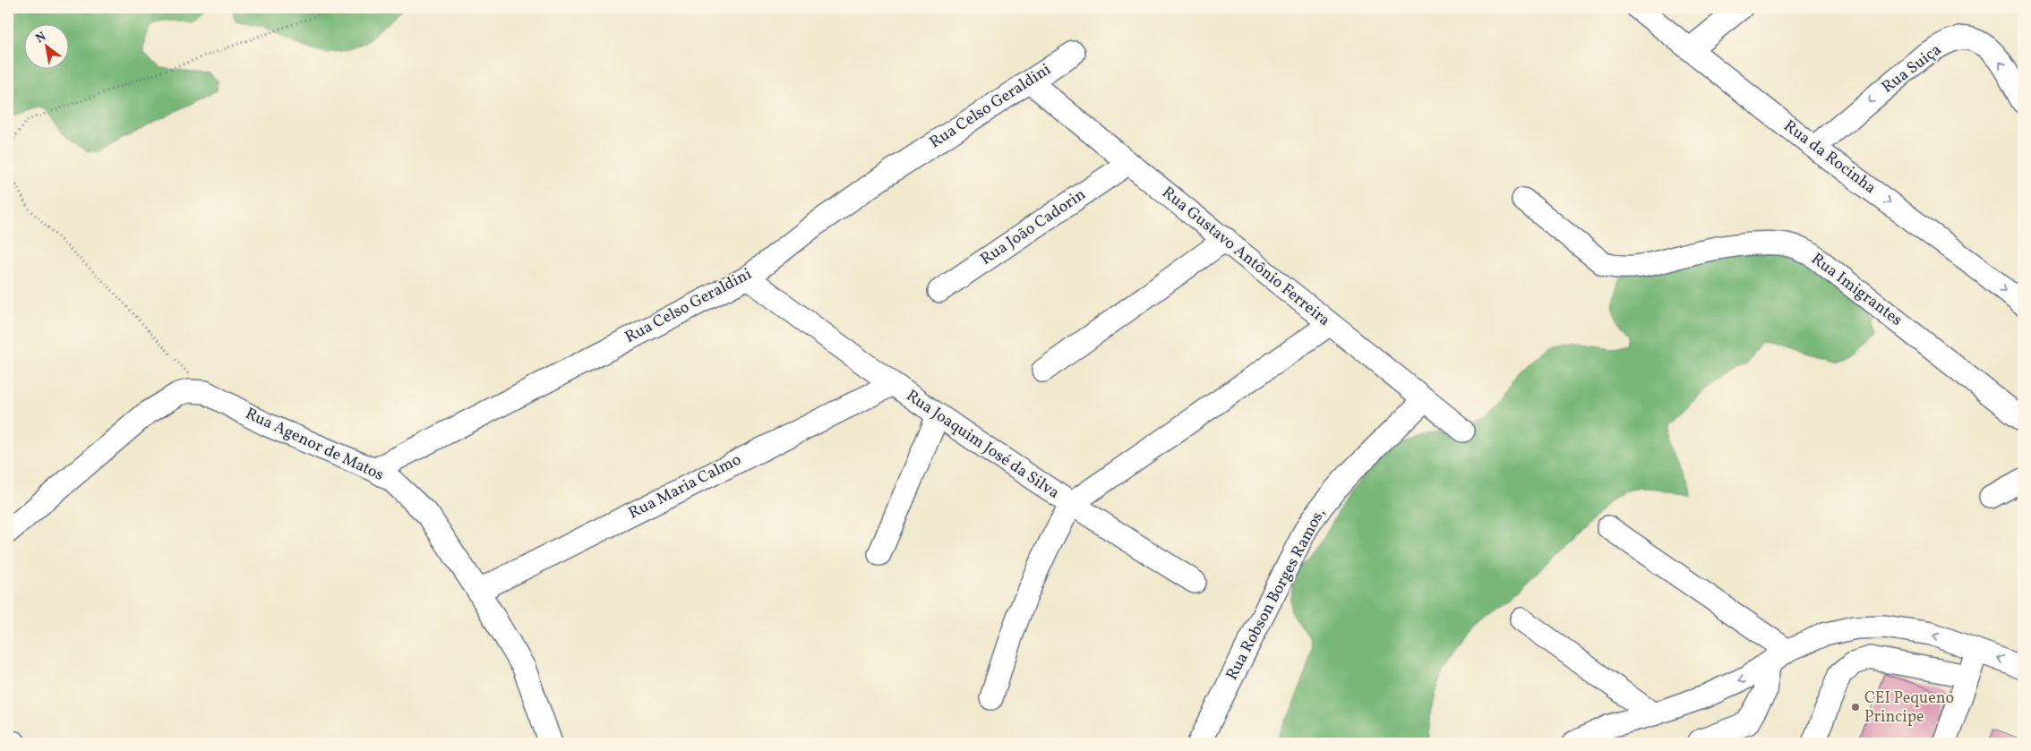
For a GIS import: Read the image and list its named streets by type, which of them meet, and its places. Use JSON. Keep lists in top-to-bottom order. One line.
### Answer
{"streets":{"street":["Rua Suiça","Rua Celso Geraldini","Rua da Rocinha","Rua João Cadorin","Rua Gustavo Antônio Ferreira","Rua Imigrantes","Rua Agenor de Matos","Rua Joaquim José da Silva","Rua Maria Calmo","Rua Robson Borges Ramos,"]},"crossings":[["Rua Suiça","Rua da Rocinha"],["Rua Celso Geraldini","Rua Gustavo Antônio Ferreira"],["Rua Celso Geraldini","Rua Agenor de Matos"],["Rua Celso Geraldini","Rua Joaquim José da Silva"],["Rua João Cadorin","Rua Gustavo Antônio Ferreira"],["Rua Gustavo Antônio Ferreira","Rua Joaquim José da Silva"],["Rua Gustavo Antônio Ferreira","Rua Robson Borges Ramos,"],["Rua Agenor de Matos","Rua Maria Calmo"],["Rua Joaquim José da Silva","Rua Maria Calmo"]],"one_way":["Rua da Rocinha"],"places":["CEI Pequeno Principe"],"north":"top left"}
